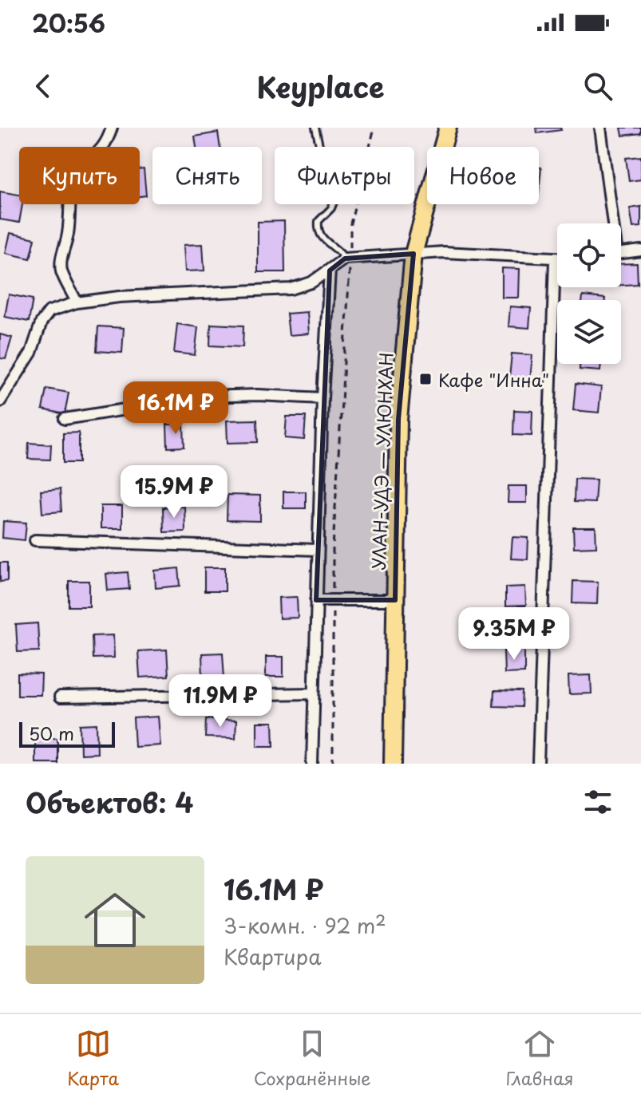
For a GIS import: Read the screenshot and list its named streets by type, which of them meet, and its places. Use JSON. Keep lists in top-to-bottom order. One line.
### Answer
{"streets":{"main road":["УЛАН-УДЭ — УЛЮНХАН"]},"places":{"transit":["Кафе \"Инна\""]},"scale_bar":"50 m","page":{"status":"20:56","header":"Keyplace","chip":["Купить","Снять","Фильтры","Новое"],"price":["16.1M ₽","15.9M ₽","9.35M ₽","11.9M ₽"],"scale":"50 m","heading":"Объектов: 4","list":[{"name":"16.1M ₽","note":"3-комн. · 92 m² · Квартира"}],"tabs":["Карта","Сохранённые","Главная"]}}
